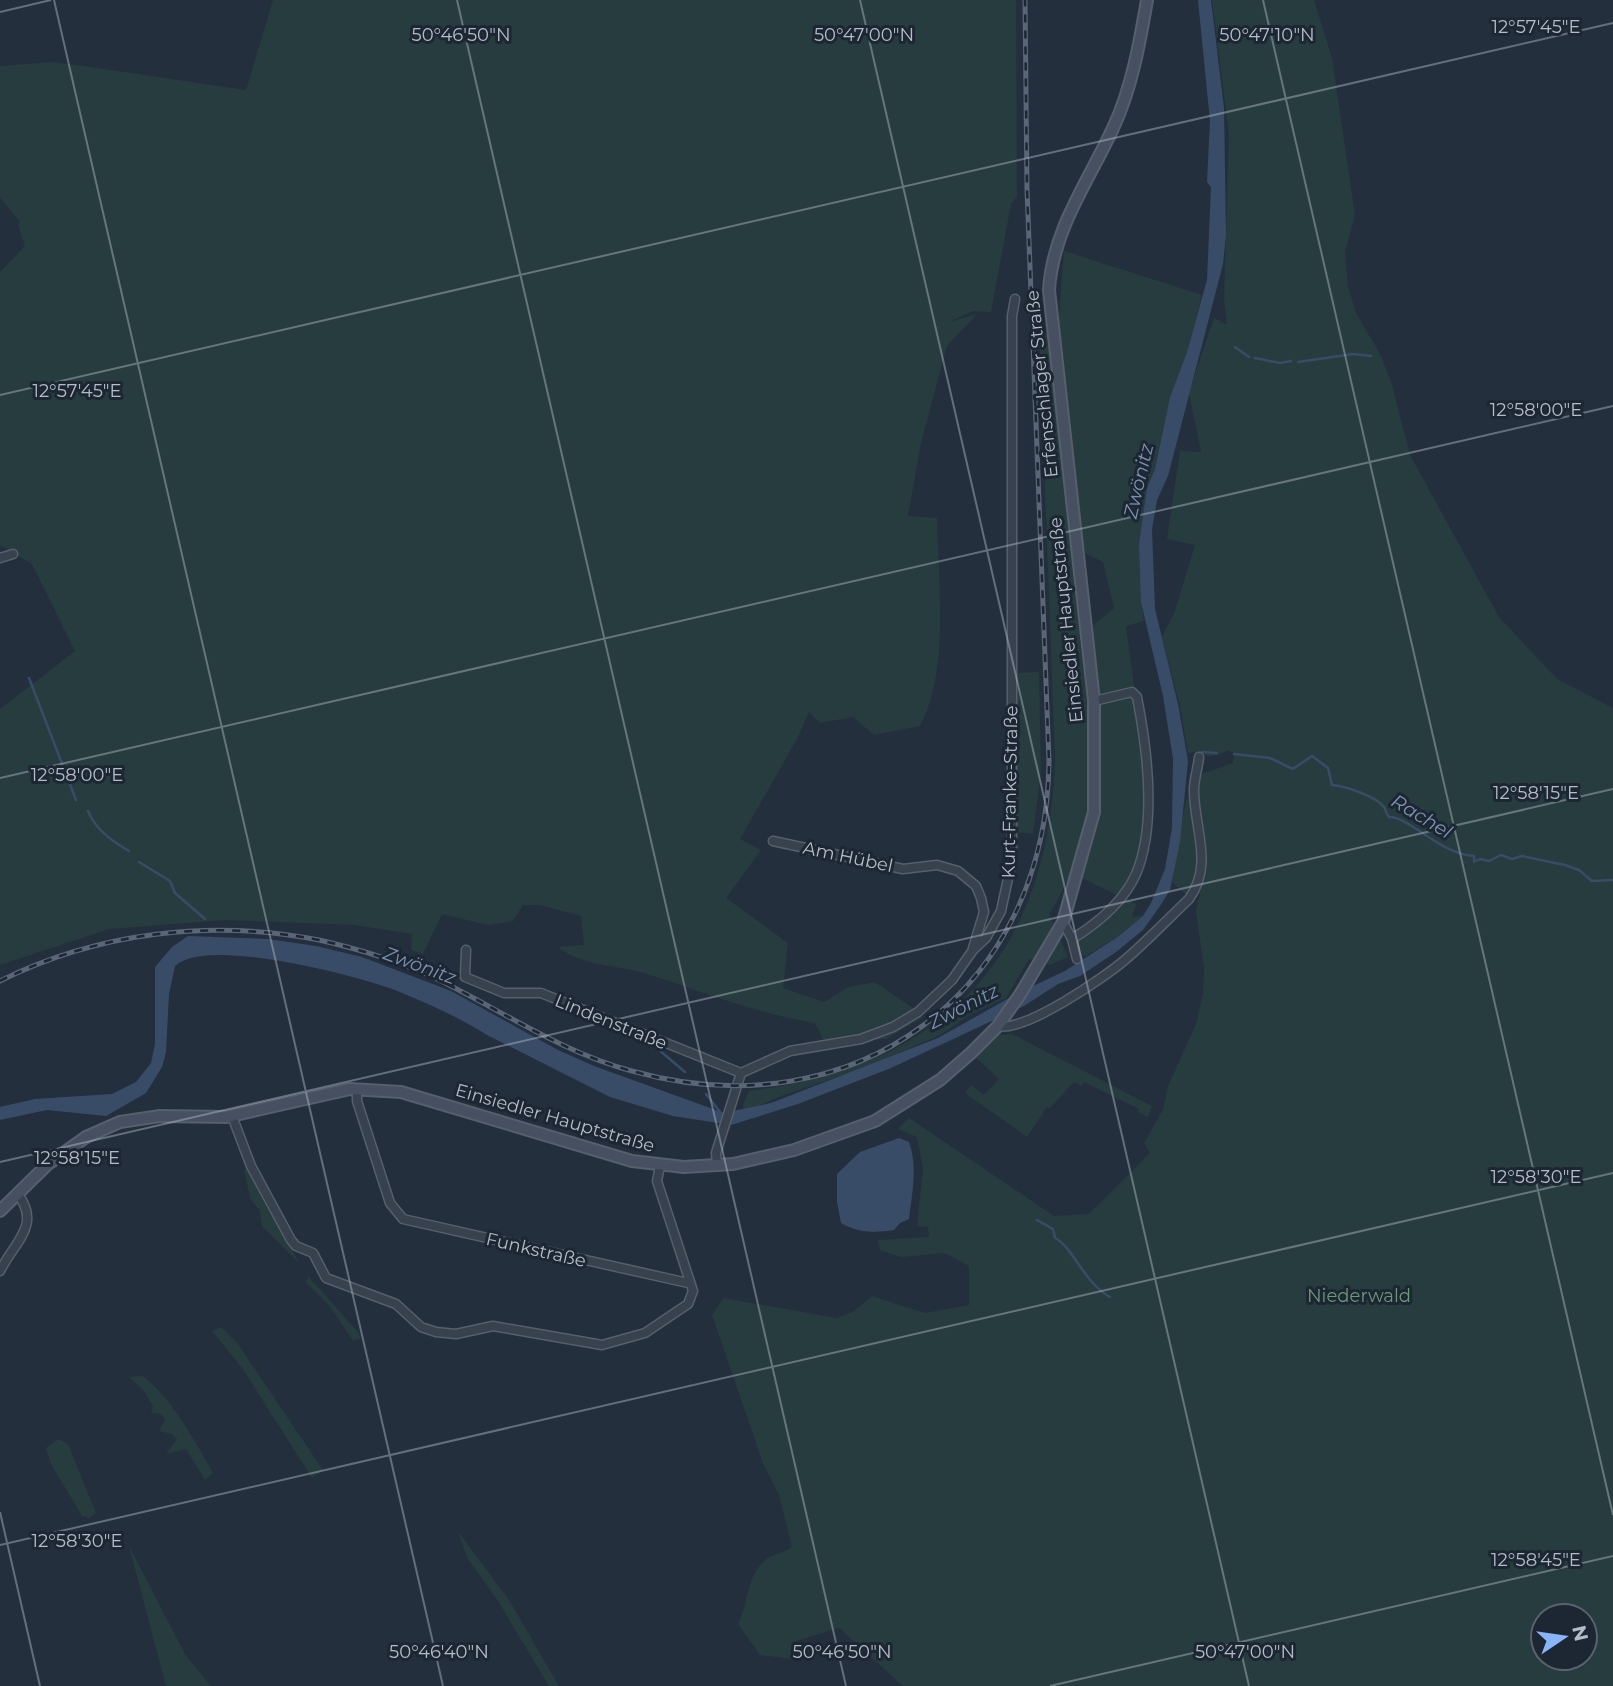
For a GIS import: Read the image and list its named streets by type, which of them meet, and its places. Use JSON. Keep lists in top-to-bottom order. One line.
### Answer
{"streets":{"main road":["Erfenschlager Straße","Einsiedler Hauptstraße"],"street":["Kurt-Franke-Straße","Am Hübel","Lindenstraße","Funkstraße"]},"crossings":[["Erfenschlager Straße","Einsiedler Hauptstraße"],["Erfenschlager Straße","Kurt-Franke-Straße"],["Einsiedler Hauptstraße","Funkstraße"],["Kurt-Franke-Straße","Am Hübel"],["Kurt-Franke-Straße","Lindenstraße"]],"water":["Zwönitz","Rachel"],"parks":["Niederwald"],"north":"right","coordinates":["12°57'45\"E","50°46'50\"N","50°47'00\"N","50°47'10\"N","12°58'00\"E","12°58'15\"E","12°58'30\"E","12°58'45\"E","50°46'40\"N"]}
